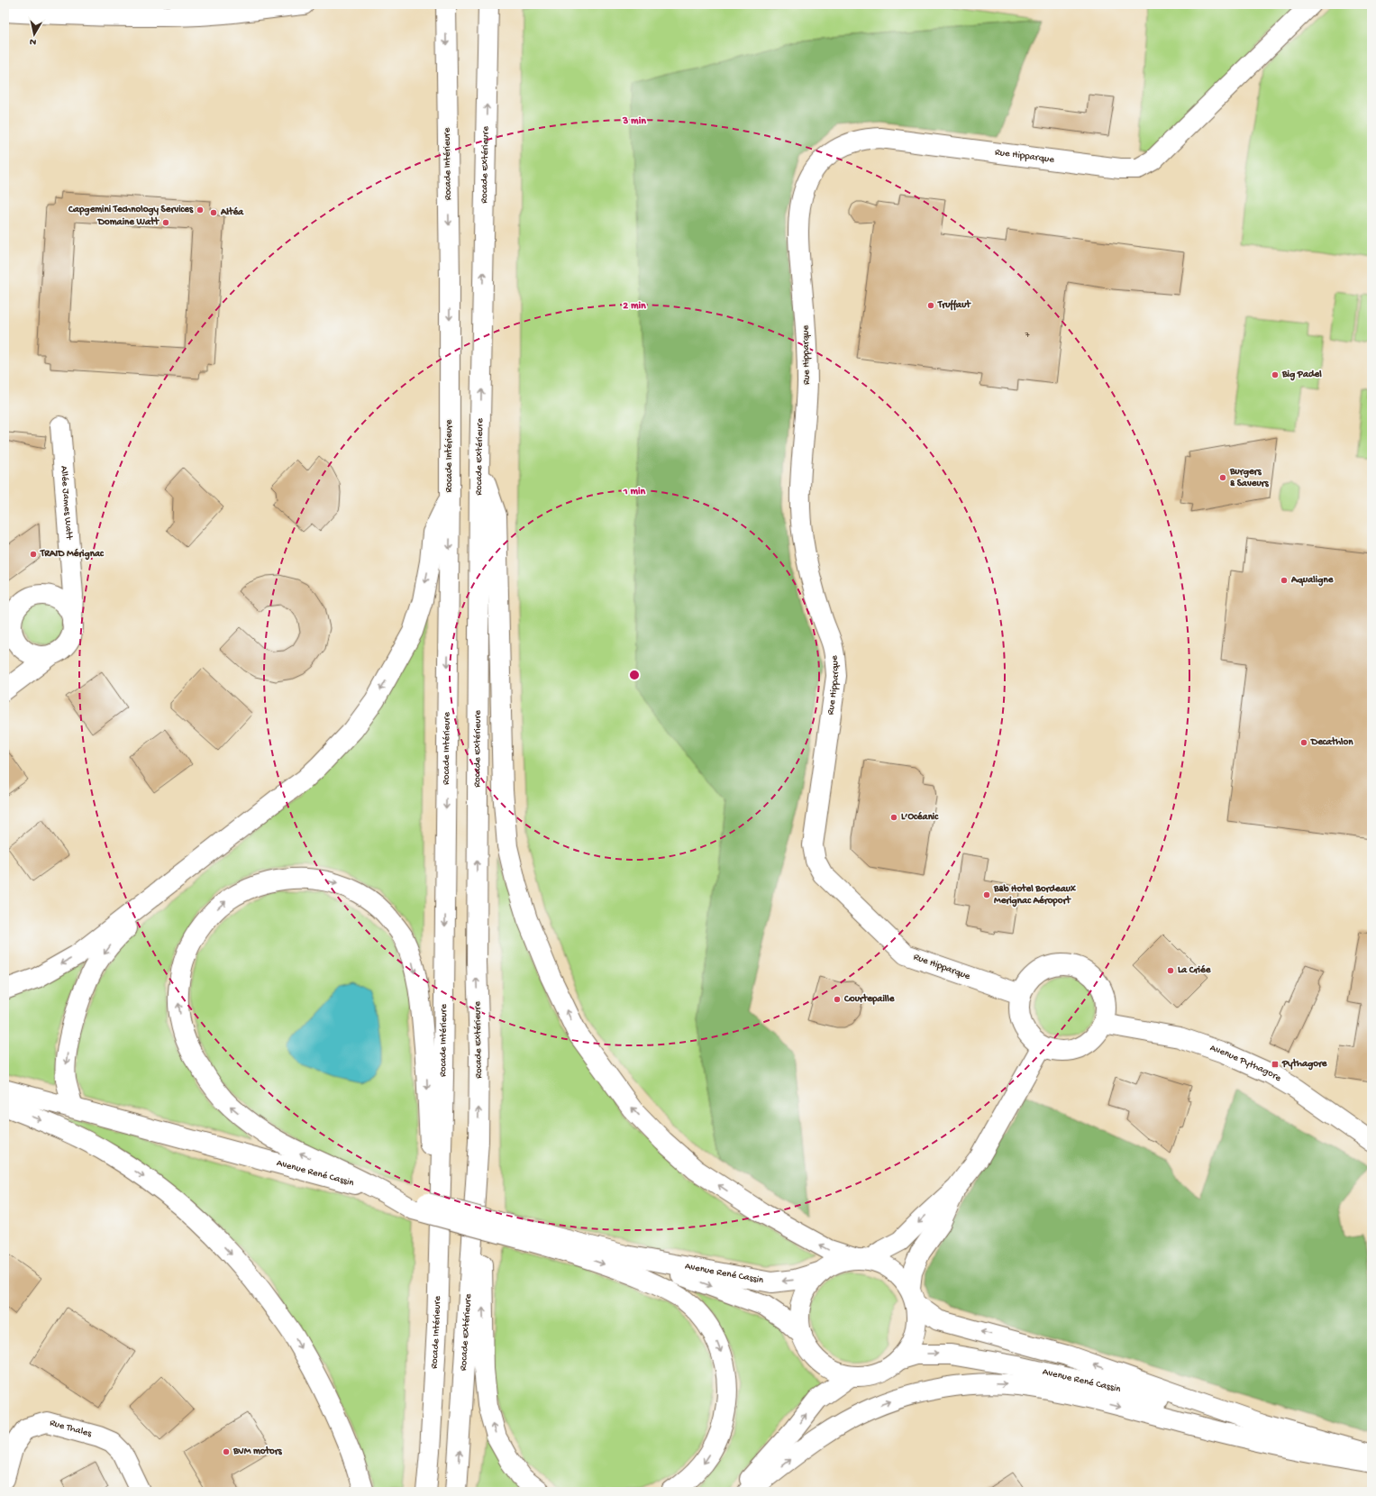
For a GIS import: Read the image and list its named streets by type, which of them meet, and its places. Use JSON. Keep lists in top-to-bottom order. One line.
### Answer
{"streets":{"main road":["Rue Hipparque","Rocade Intérieure","Rocade Extérieure","Allée James Watt","Avenue Pythagore","Avenue René Cassin","Rue Thales"]},"crossings":[["Rue Hipparque","Avenue Pythagore"]],"one_way":["Rocade Intérieure","Rocade Extérieure"],"places":{"other":["Capgemini Technology Services","Altéa","Domaine Watt","Truffaut","Big Padel","Burgers & Saveurs","TRAID Mérignac","Aqualigne","Decathlon","L’Océanic","B&b Hotel Bordeaux Merignac Aéroport","La Criée","Courtepaille","BVM motors"],"transit":["Pythagore"]},"house_numbers":["7"],"north":"bottom","rings":["3 min","2 min","1 min"]}
